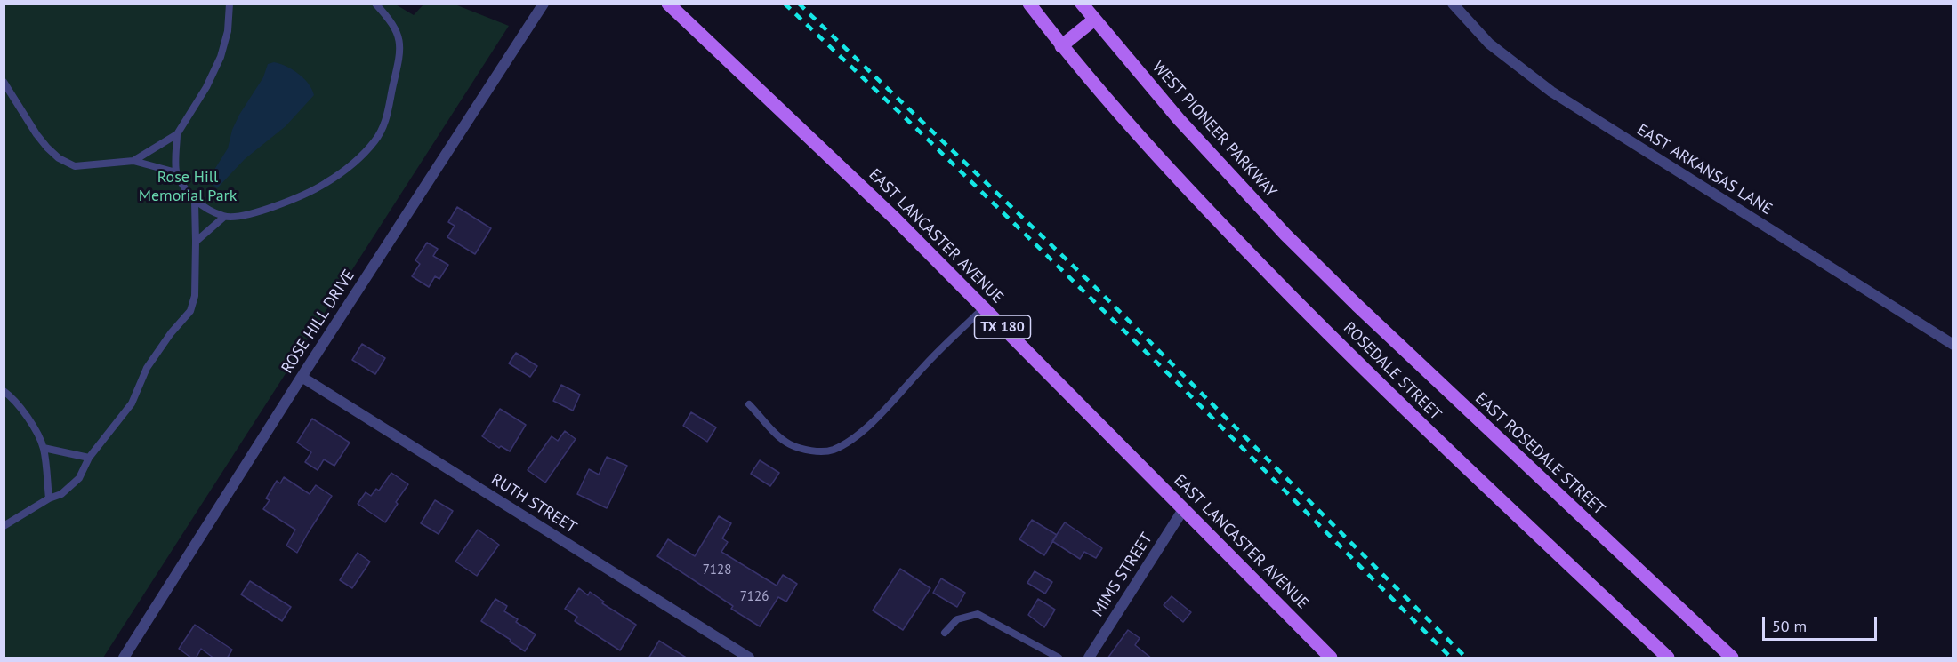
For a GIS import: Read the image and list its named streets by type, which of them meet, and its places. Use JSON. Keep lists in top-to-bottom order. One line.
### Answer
{"streets":{"main road":["WEST PIONEER PARKWAY","EAST LANCASTER AVENUE","TX 180","ROSEDALE STREET","EAST ROSEDALE STREET"],"street":["EAST ARKANSAS LANE","ROSE HILL DRIVE","RUTH STREET","MIMS STREET"]},"crossings":[["WEST PIONEER PARKWAY","EAST ROSEDALE STREET"],["EAST LANCASTER AVENUE","MIMS STREET"],["ROSE HILL DRIVE","RUTH STREET"]],"parks":["Rose Hill Memorial Park"],"house_numbers":["7128","7126"],"scale_bar":"50 m"}
